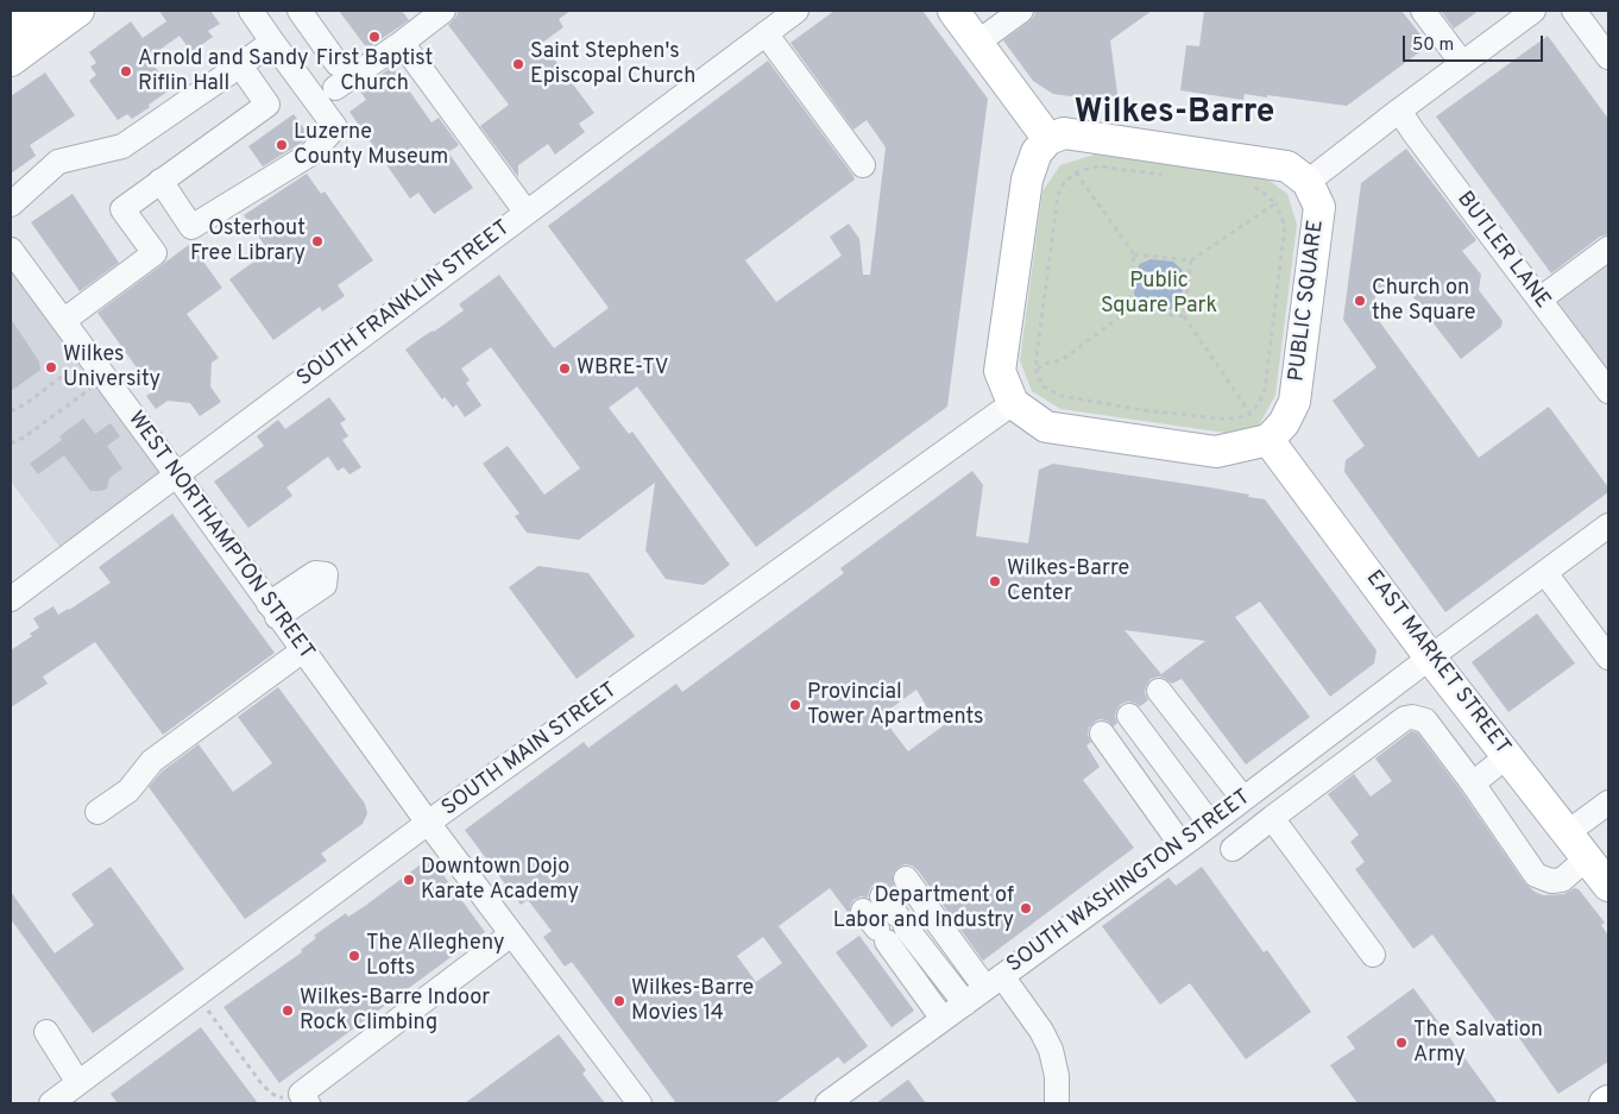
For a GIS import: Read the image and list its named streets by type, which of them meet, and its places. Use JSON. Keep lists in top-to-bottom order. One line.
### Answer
{"streets":{"main road":["PUBLIC SQUARE","EAST MARKET STREET"],"street":["BUTLER LANE","SOUTH FRANKLIN STREET","WEST NORTHAMPTON STREET","SOUTH MAIN STREET","SOUTH WASHINGTON STREET"]},"crossings":[["PUBLIC SQUARE","EAST MARKET STREET"],["SOUTH FRANKLIN STREET","WEST NORTHAMPTON STREET"],["WEST NORTHAMPTON STREET","SOUTH MAIN STREET"],["EAST MARKET STREET","SOUTH WASHINGTON STREET"]],"districts":["Wilkes-Barre"],"parks":["Public Square Park"],"places":["First Baptist Church","Saint Stephen's Episcopal Church","Arnold and Sandy Riflin Hall","Luzerne County Museum","Osterhout Free Library","Church on the Square","Wilkes University","WBRE-TV","Wilkes-Barre Center","Provincial Tower Apartments","Downtown Dojo Karate Academy","Department of Labor and Industry","The Allegheny Lofts","Wilkes-Barre Movies 14","Wilkes-Barre Indoor Rock Climbing","The Salvation Army"],"scale_bar":"50 m"}
